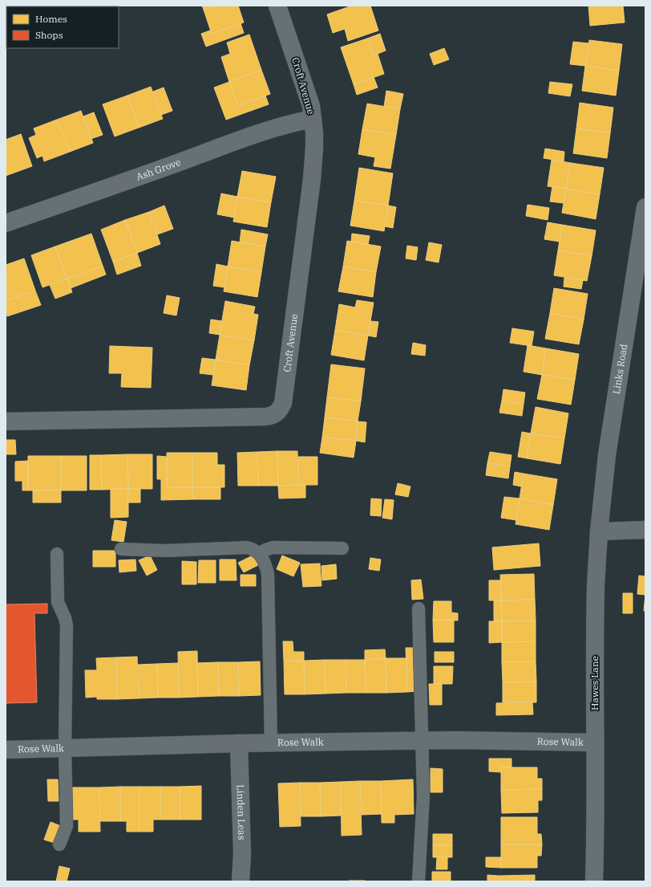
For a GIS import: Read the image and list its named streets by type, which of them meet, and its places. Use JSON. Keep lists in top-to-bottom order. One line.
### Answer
{"streets":{"street":["Croft Avenue","Ash Grove","Links Road","Hawes Lane","Rose Walk","Linden Leas"]},"crossings":[["Croft Avenue","Ash Grove"],["Links Road","Hawes Lane"],["Hawes Lane","Rose Walk"],["Rose Walk","Linden Leas"]],"legend":["Homes","Shops"]}
